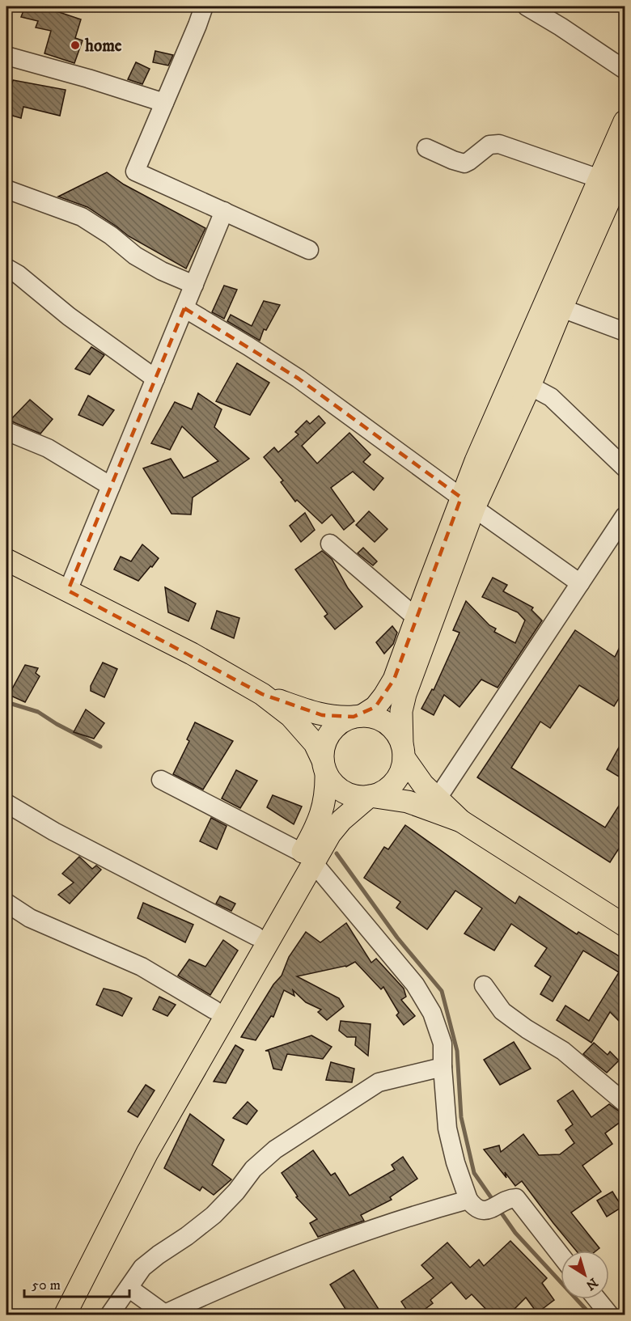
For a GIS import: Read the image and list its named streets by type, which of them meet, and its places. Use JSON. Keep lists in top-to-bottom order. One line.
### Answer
{"places":["home"],"scale_bar":"50 m","north":"bottom right"}
